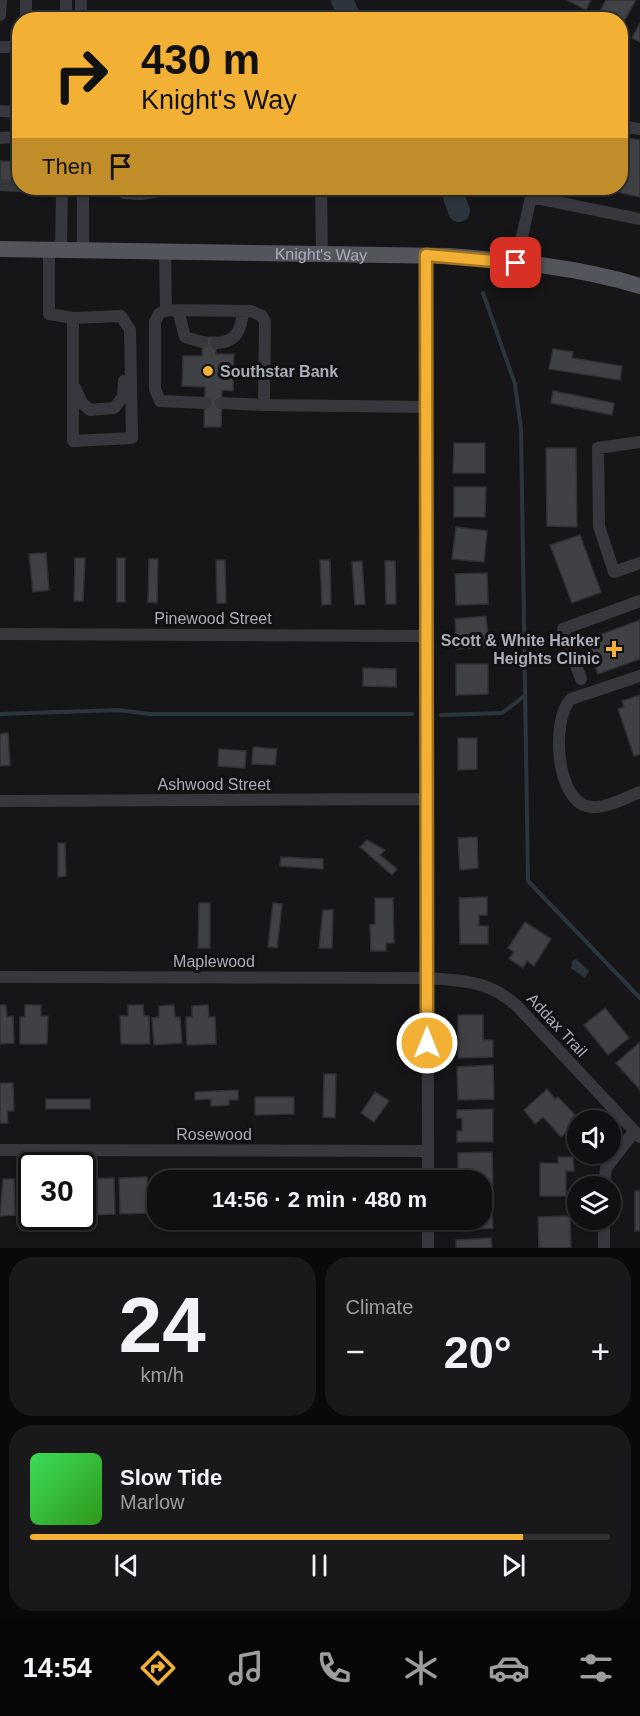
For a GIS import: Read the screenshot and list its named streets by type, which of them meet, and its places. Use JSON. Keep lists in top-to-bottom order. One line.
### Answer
{"streets":{"main road":["Knight's Way"],"street":["Pinewood Street","Ashwood Street","Maplewood","Addax Trail","Rosewood"]},"crossings":[["Maplewood","Addax Trail"]],"places":{"other":["Southstar Bank"],"health":["Scott & White Harker Heights Clinic"]},"page":{"turn":["430 m","Knight's Way"],"then":"Then","limit":"30","trip":"14:56 · 2 min · 480 m","tile":[["24","km/h"],"Climate"],"heat":["−","20°","+"],"song":["Slow Tide","Marlow"],"tabs":"14:54"}}
